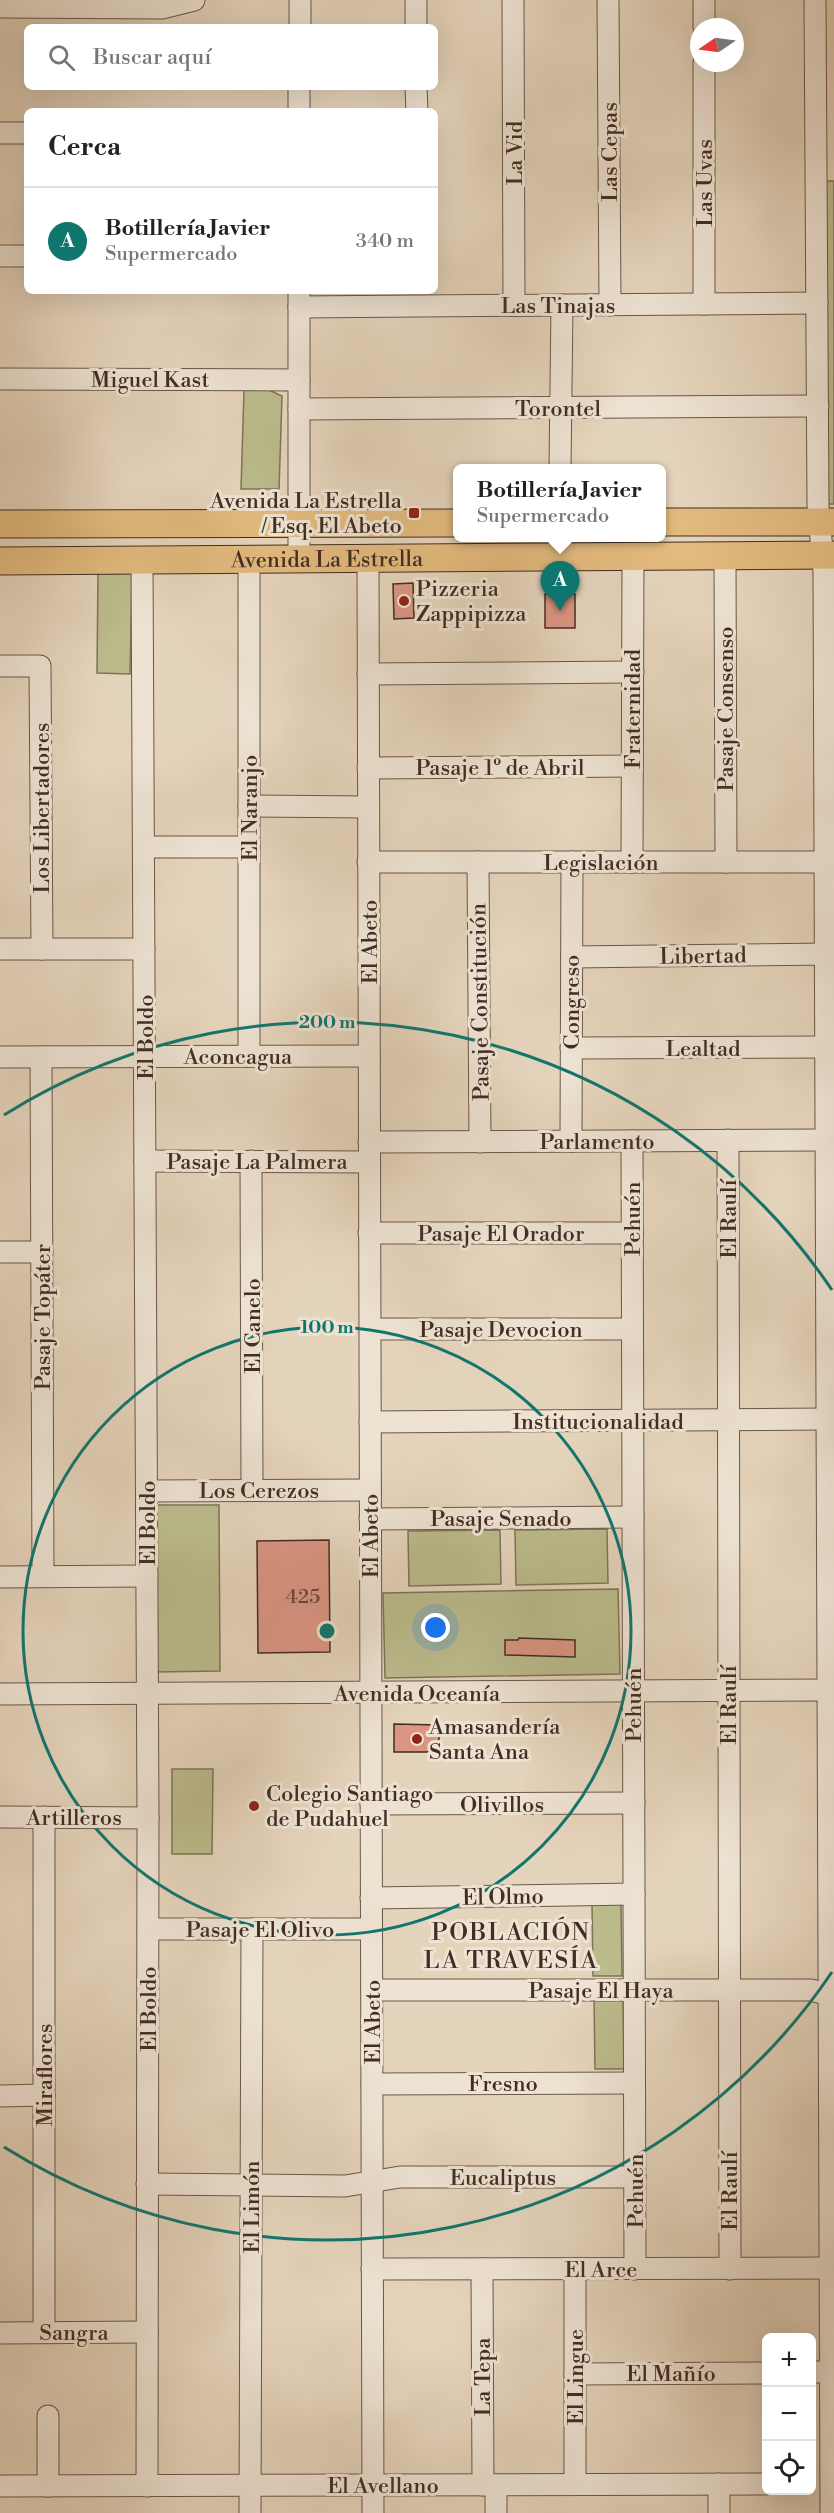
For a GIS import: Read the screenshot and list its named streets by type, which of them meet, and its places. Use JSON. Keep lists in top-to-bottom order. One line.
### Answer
{"streets":{"main road":["Avenida La Estrella"],"street":["Las Cepas","La Vid","Las Uvas","Las Tinajas","Miguel Kast","Torontel","Fraternidad","Pasaje Consenso","Pasaje 1º de Abril","Los Libertadores","El Naranjo","Legislación","El Abeto","Libertad","Pasaje Constitución","Congreso","El Boldo","Lealtad","Aconcagua","Parlamento","Pasaje La Palmera","Pehuén","El Raulí","Pasaje El Orador","Pasaje Topáter","El Canelo","Pasaje Devocion","Institucionalidad","Los Cerezos","Pasaje Senado","Avenida Oceanía","Olivillos","Artilleros","El Olmo","Pasaje El Olivo","Pasaje El Haya","Miraflores","Fresno","Eucaliptus","El Limón","El Arce","Sangra","El Mañío","La Tepa","El Lingue","El Avellano"]},"crossings":[["Las Cepas","Las Tinajas"],["La Vid","Las Tinajas"],["Las Uvas","Las Tinajas"],["Avenida La Estrella","Fraternidad"],["Avenida La Estrella","Pasaje Consenso"],["Avenida La Estrella","El Naranjo"],["Avenida La Estrella","El Abeto"],["Avenida La Estrella","El Boldo"],["Fraternidad","Pasaje 1º de Abril"],["Fraternidad","Legislación"],["Pasaje Consenso","Legislación"],["Pasaje 1º de Abril","El Abeto"],["El Naranjo","Aconcagua"],["Legislación","El Abeto"],["Legislación","Pasaje Constitución"],["Legislación","Congreso"],["El Abeto","Aconcagua"],["El Abeto","Parlamento"],["El Abeto","Pasaje La Palmera"],["El Abeto","Pasaje El Orador"],["El Abeto","Pasaje Devocion"],["El Abeto","Institucionalidad"],["El Abeto","Los Cerezos"],["El Abeto","Pasaje Senado"],["El Abeto","Avenida Oceanía"],["El Abeto","Olivillos"],["El Abeto","El Olmo"],["El Abeto","Pasaje El Olivo"],["El Abeto","Pasaje El Haya"],["El Abeto","Fresno"],["El Abeto","Eucaliptus"],["El Abeto","El Arce"],["El Abeto","El Avellano"],["Libertad","Congreso"],["Pasaje Constitución","Parlamento"],["Congreso","Lealtad"],["Congreso","Parlamento"],["El Boldo","Aconcagua"],["El Boldo","Pasaje La Palmera"],["El Boldo","Los Cerezos"],["El Boldo","Avenida Oceanía"],["El Boldo","Artilleros"],["El Boldo","Pasaje El Olivo"],["El Boldo","Eucaliptus"],["El Boldo","Sangra"],["El Boldo","El Avellano"],["Aconcagua","Pasaje Topáter"],["Parlamento","Pasaje La Palmera"],["Parlamento","Pehuén"],["Parlamento","El Raulí"],["Pasaje La Palmera","El Canelo"],["Pehuén","Pasaje El Orador"],["Pehuén","Pasaje Devocion"],["Pehuén","Institucionalidad"],["Pehuén","Pasaje Senado"],["Pehuén","Avenida Oceanía"],["Pehuén","Olivillos"],["Pehuén","El Olmo"],["Pehuén","Pasaje El Haya"],["Pehuén","Fresno"],["Pehuén","Eucaliptus"],["Pehuén","El Arce"],["El Raulí","Institucionalidad"],["El Raulí","Avenida Oceanía"],["El Raulí","Pasaje El Haya"],["El Raulí","El Arce"],["El Canelo","Los Cerezos"],["Artilleros","Miraflores"],["Pasaje El Olivo","El Limón"],["Miraflores","Sangra"],["Eucaliptus","El Limón"],["El Limón","El Avellano"],["El Arce","La Tepa"],["El Arce","El Lingue"],["El Mañío","El Lingue"],["La Tepa","El Avellano"],["El Lingue","El Avellano"]],"districts":["POBLACIÓN LA TRAVESÍA"],"places":{"transit":["Avenida La Estrella / Esq. El Abeto"],"other":["Pizzeria Zappipizza","Amasandería Santa Ana","Colegio Santiago de Pudahuel"]},"house_numbers":["425"],"north":"left","page":{"search":"Buscar aquí","heading":"Cerca","list":[{"mark":"A","name":"Botillería Javier","note":"Supermercado","value":"340 m"}],"popup":["Botillería Javier","Supermercado"],"pins":"A","map_buttons":["+","−"]},"rings":["200 m","100 m"]}
